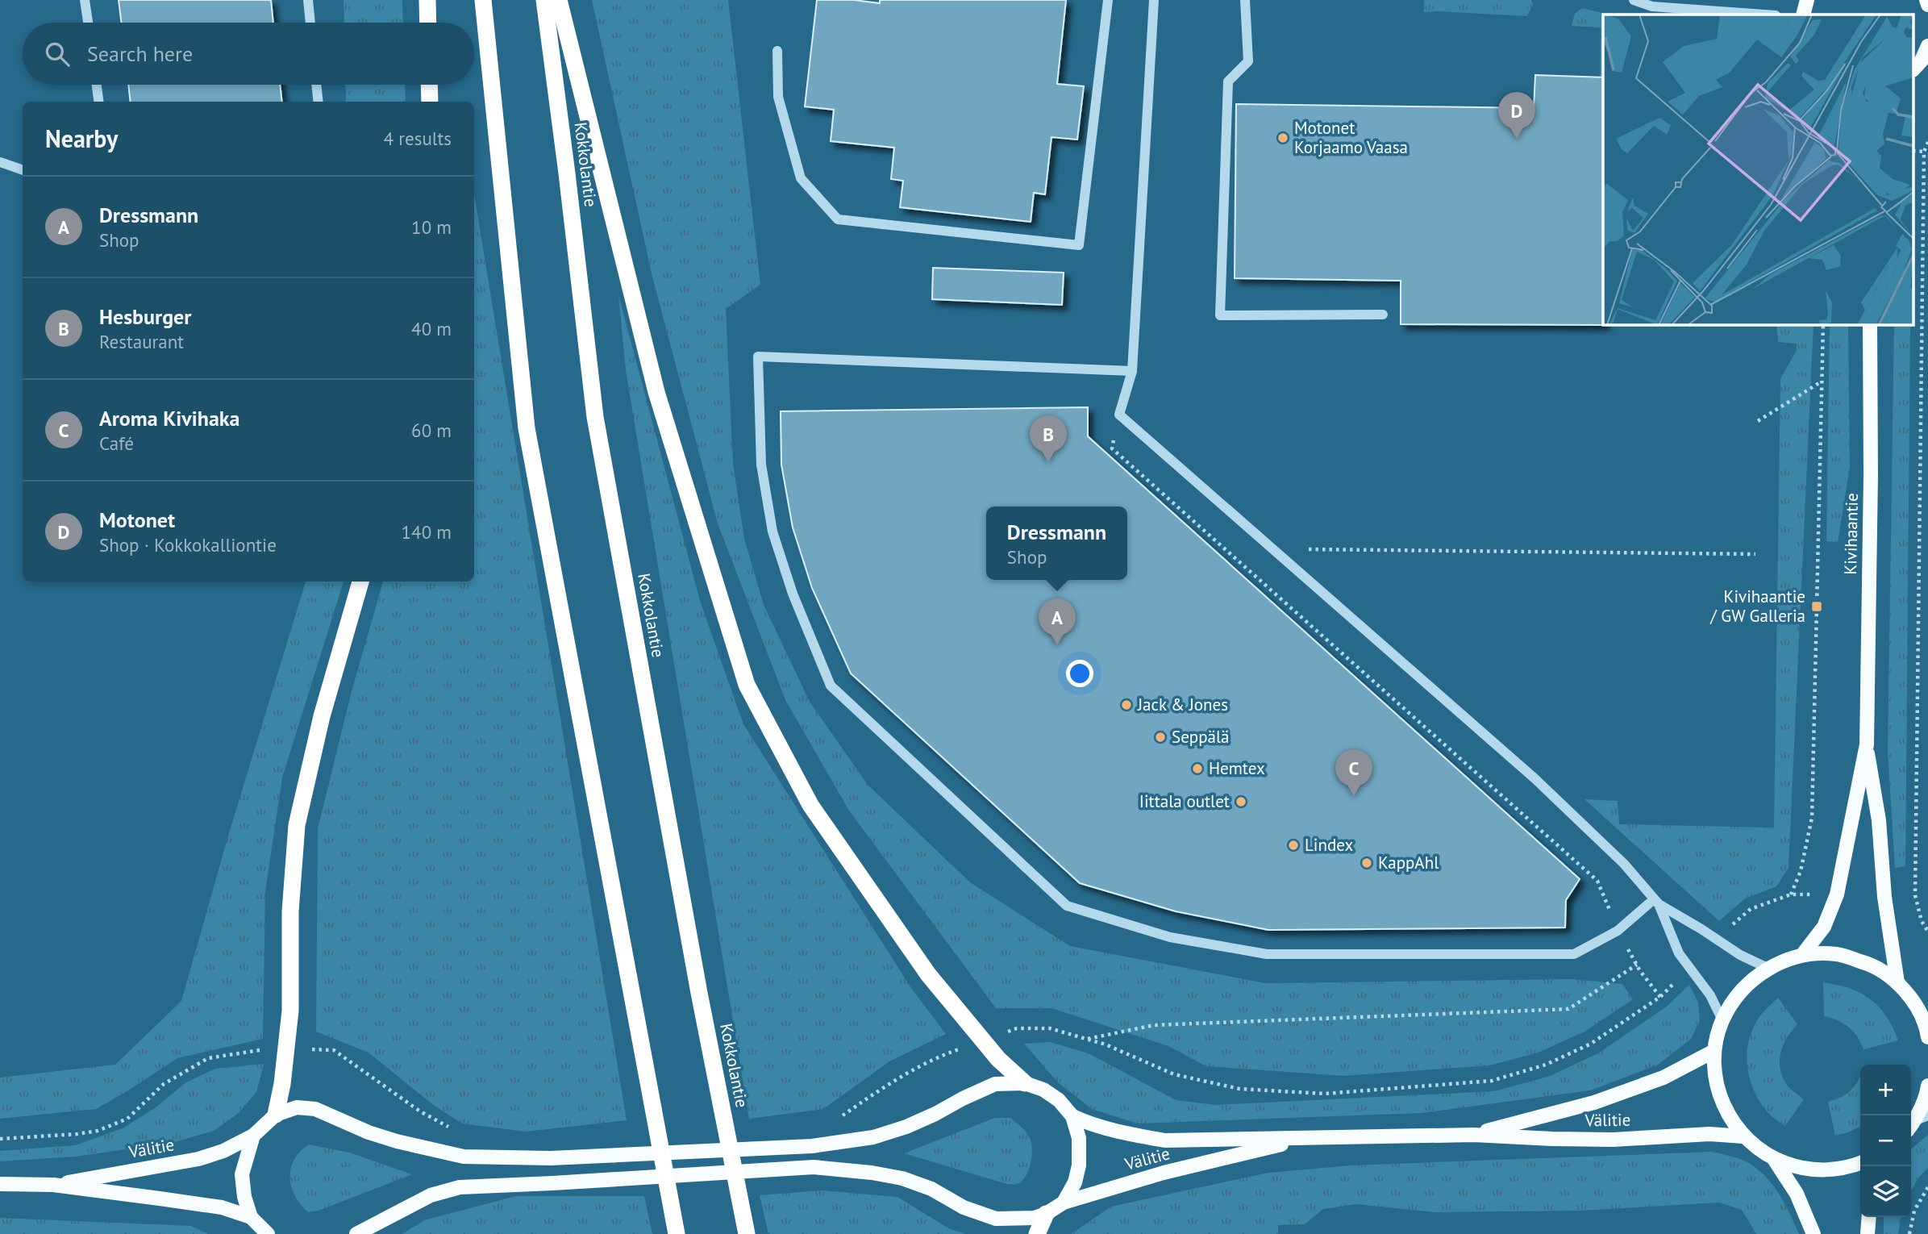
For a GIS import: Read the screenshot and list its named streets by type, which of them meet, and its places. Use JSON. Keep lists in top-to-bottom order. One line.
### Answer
{"streets":{"highway":["Kokkolantie"],"main road":["Kivihaantie","Välitie"]},"places":{"other":["Motonet Korjaamo Vaasa","Jack & Jones","Seppälä","Hemtex","Iittala outlet","Lindex","KappAhl"],"transit":["Kivihaantie / GW Galleria"]},"page":{"search":"Search here","pins":["D","B","A","C"],"heading":["Nearby","4 results"],"list":[{"mark":"A","name":"Dressmann","note":"Shop","value":"10 m"},{"mark":"B","name":"Hesburger","note":"Restaurant","value":"40 m"},{"mark":"C","name":"Aroma Kivihaka","note":"Café","value":"60 m"},{"mark":"D","name":"Motonet","note":"Shop · Kokkokalliontie","value":"140 m"}],"popup":["Dressmann","Shop"],"map_buttons":["+","−"]}}
